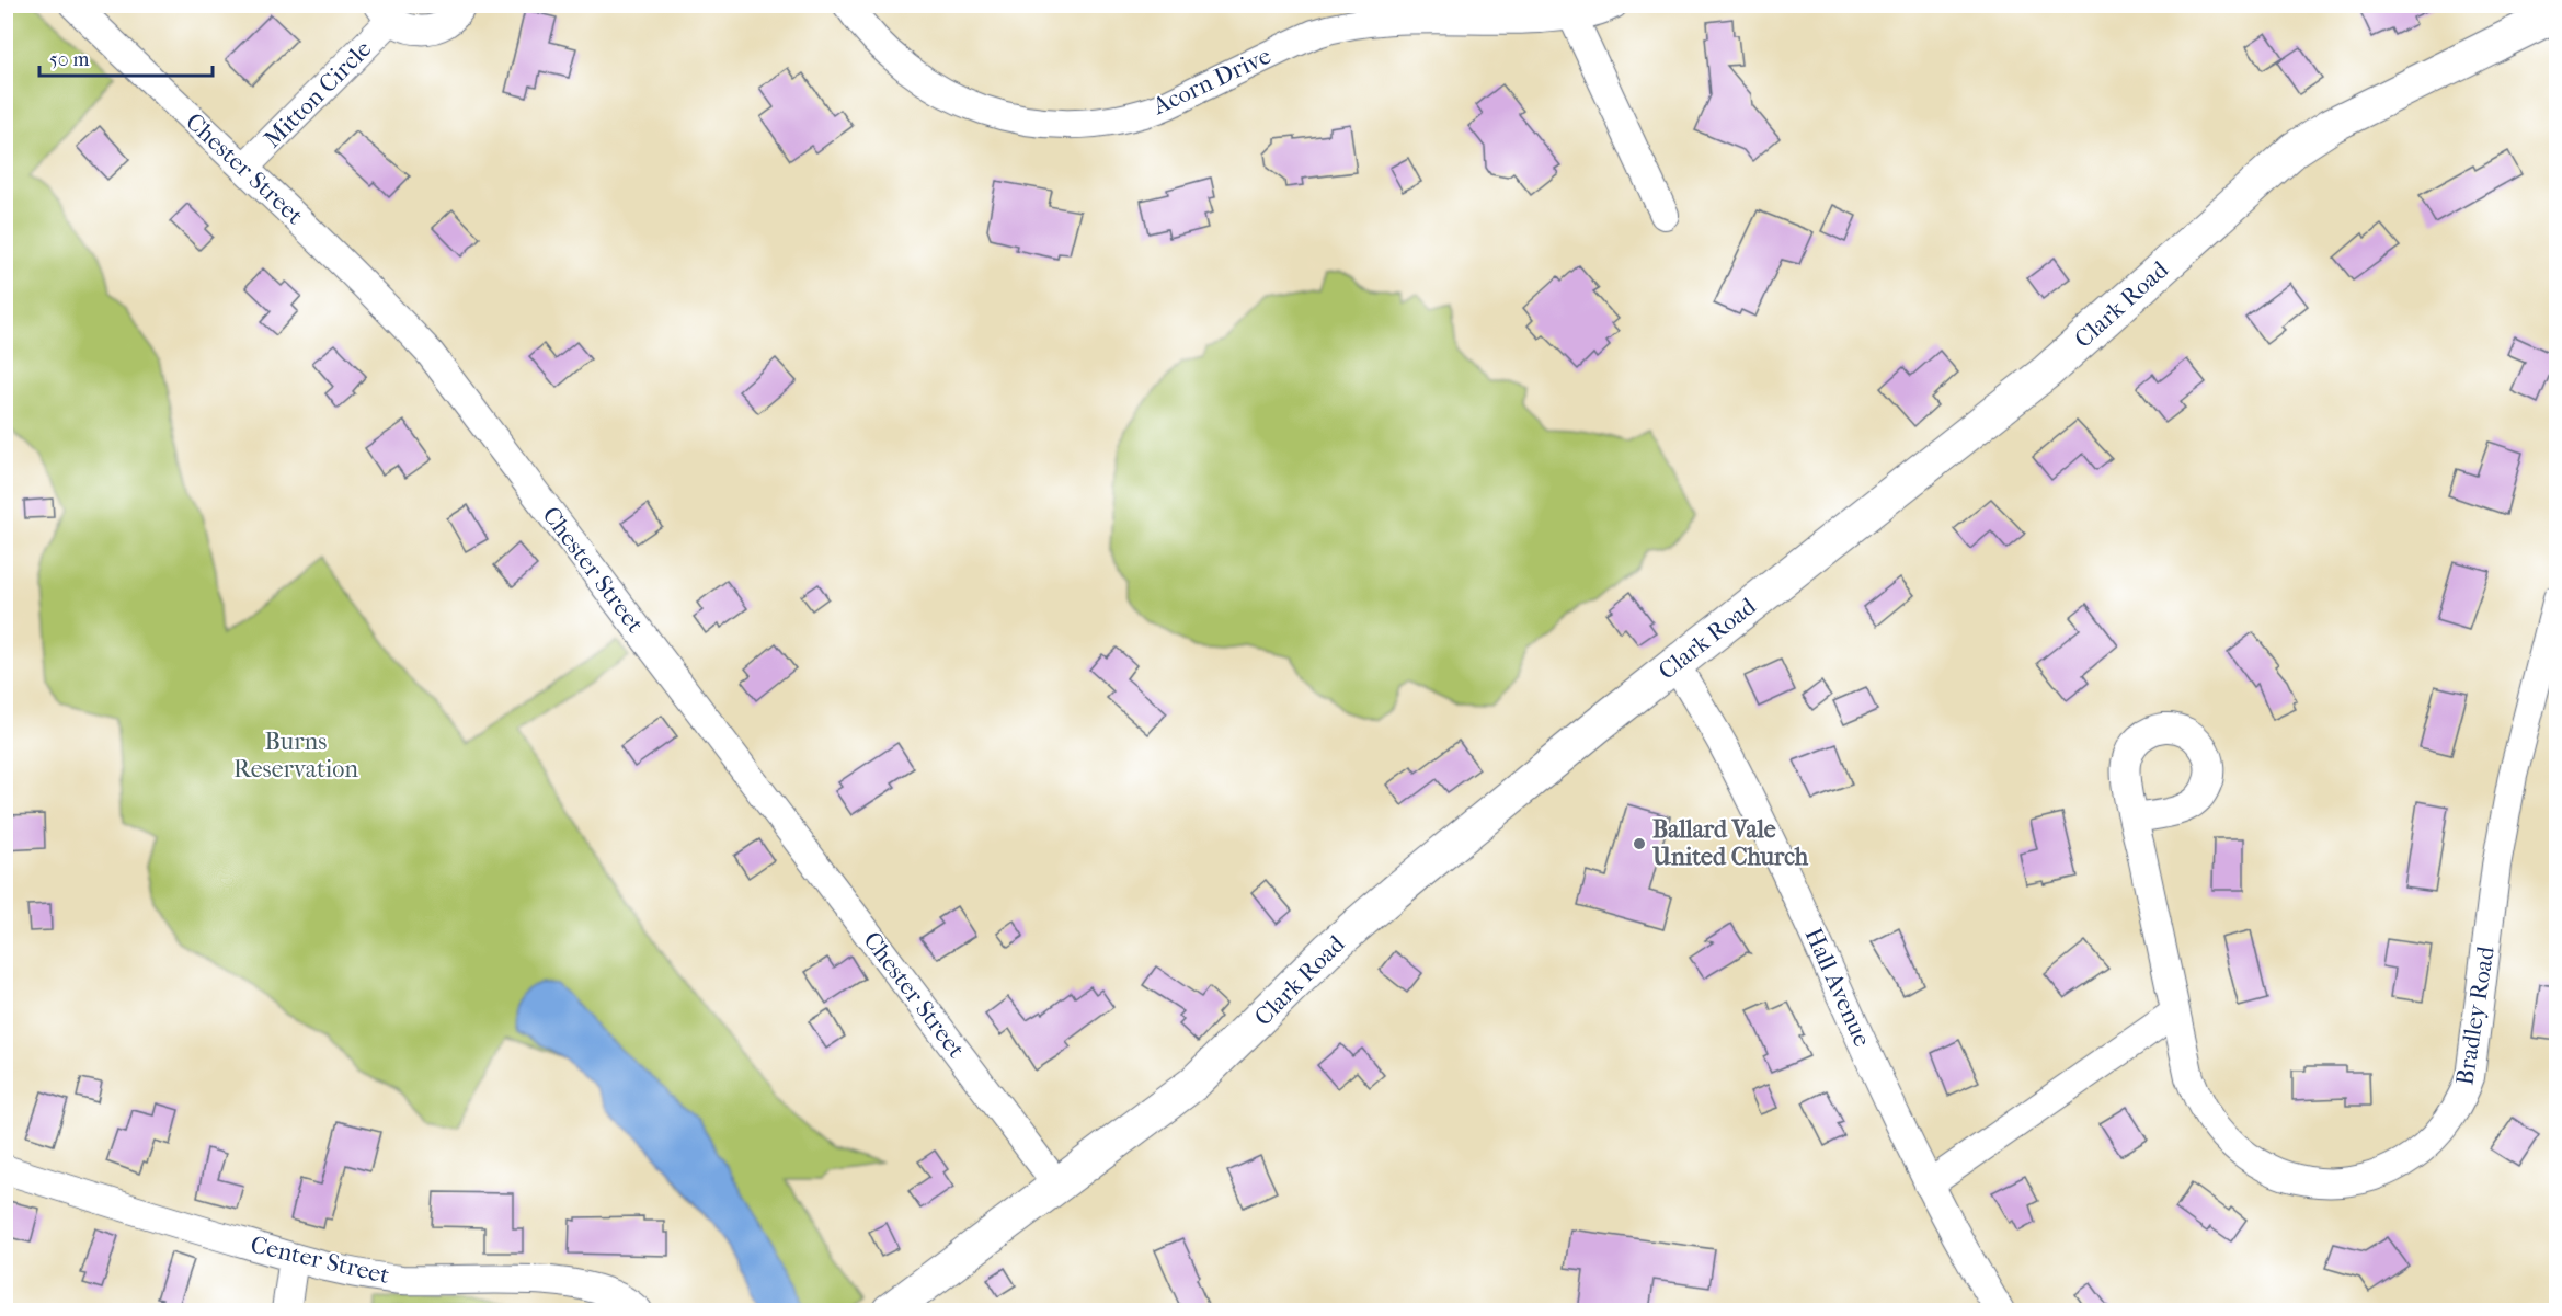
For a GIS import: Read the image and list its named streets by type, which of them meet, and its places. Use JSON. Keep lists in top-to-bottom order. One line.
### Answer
{"streets":{"main road":["Clark Road"],"street":["Acorn Drive","Mitton Circle","Chester Street","Hall Avenue","Bradley Road","Center Street"]},"crossings":[["Mitton Circle","Chester Street"],["Chester Street","Clark Road"],["Clark Road","Hall Avenue"]],"parks":["Burns Reservation"],"places":["Ballard Vale United Church"],"scale_bar":"50 m"}
